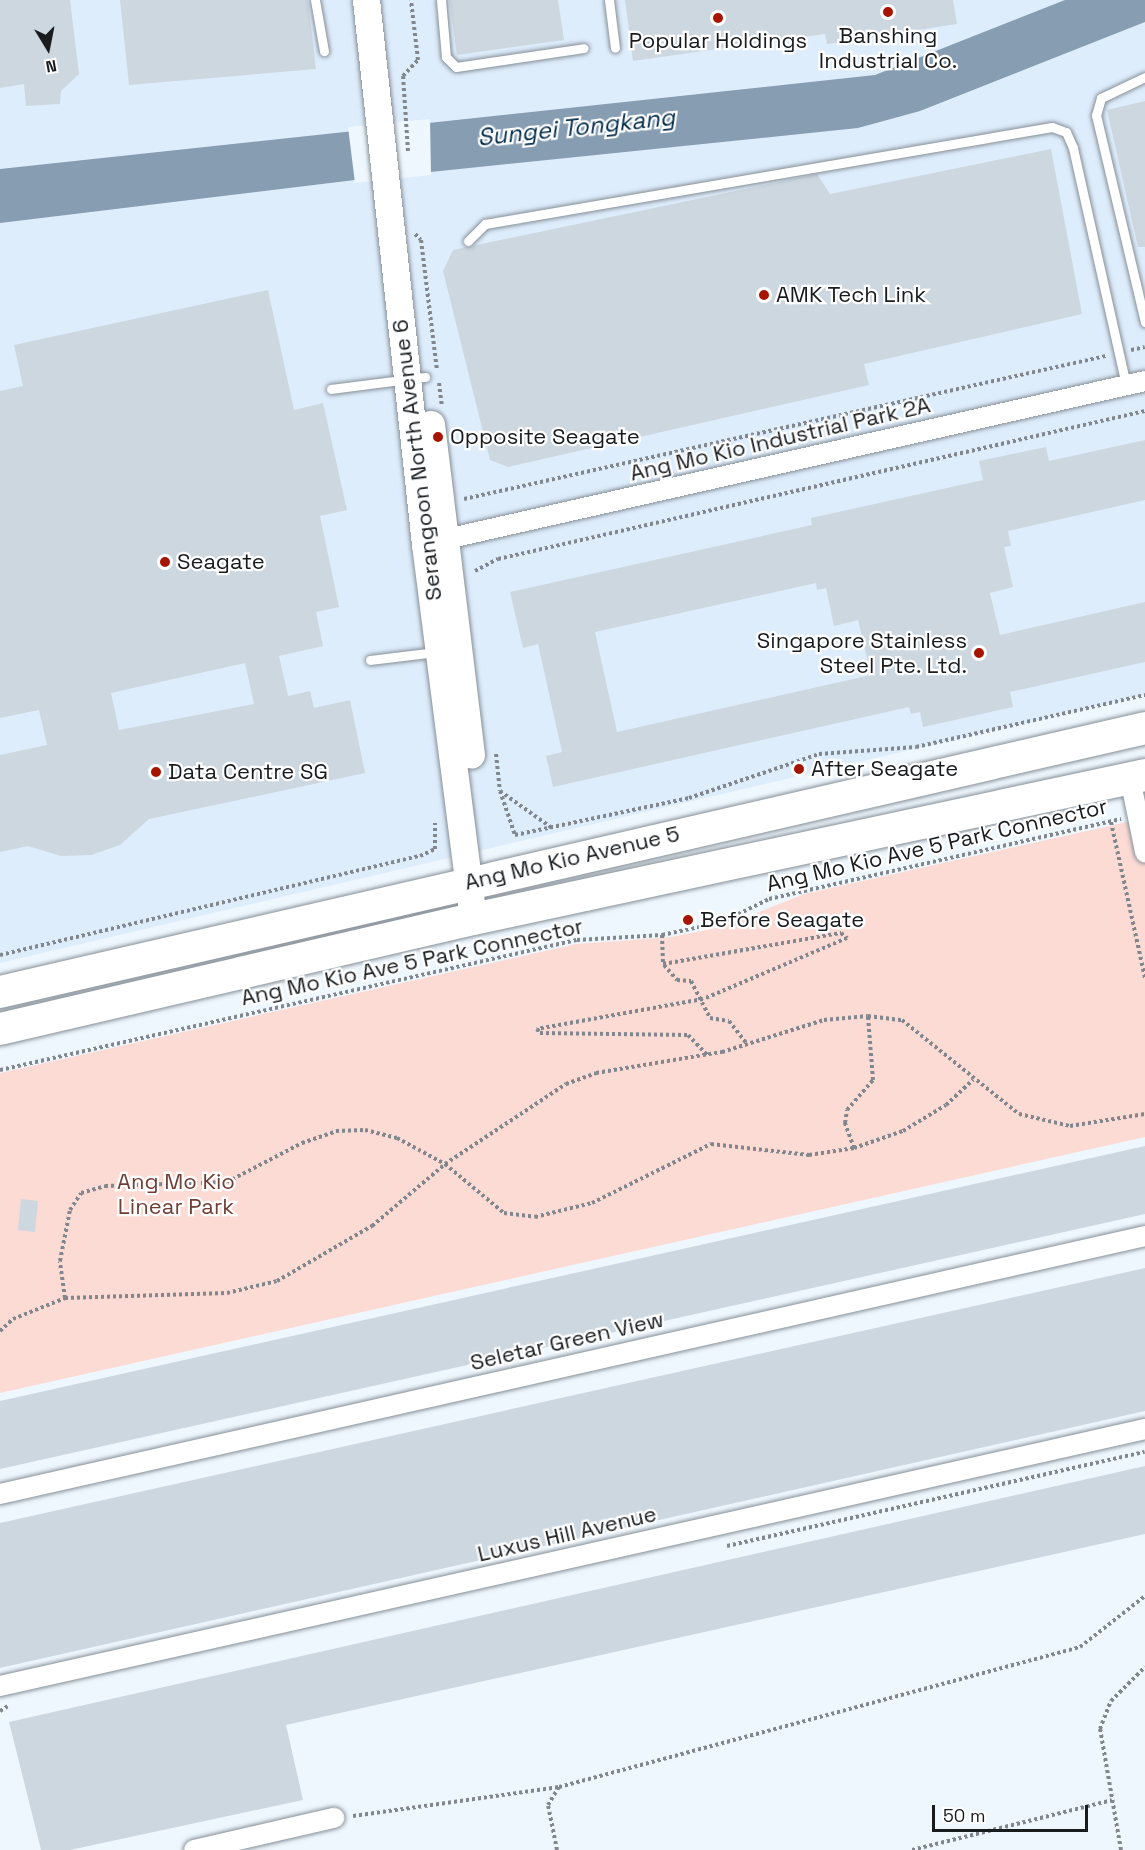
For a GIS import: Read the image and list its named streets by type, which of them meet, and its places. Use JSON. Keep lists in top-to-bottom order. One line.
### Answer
{"streets":{"main road":["Ang Mo Kio Avenue 5"],"street":["Ang Mo Kio Industrial Park 2A","Serangoon North Avenue 6","Seletar Green View","Luxus Hill Avenue"],"path":["Ang Mo Kio Ave 5 Park Connector"]},"crossings":[["Ang Mo Kio Industrial Park 2A","Serangoon North Avenue 6"],["Serangoon North Avenue 6","Ang Mo Kio Avenue 5"]],"water":["Sungei Tongkang"],"parks":["Ang Mo Kio Linear Park"],"places":["Banshing Industrial Co.","Popular Holdings","AMK Tech Link","Opposite Seagate","Seagate","Singapore Stainless Steel Pte. Ltd.","After Seagate","Data Centre SG","Before Seagate"],"scale_bar":"50 m","north":"bottom"}
